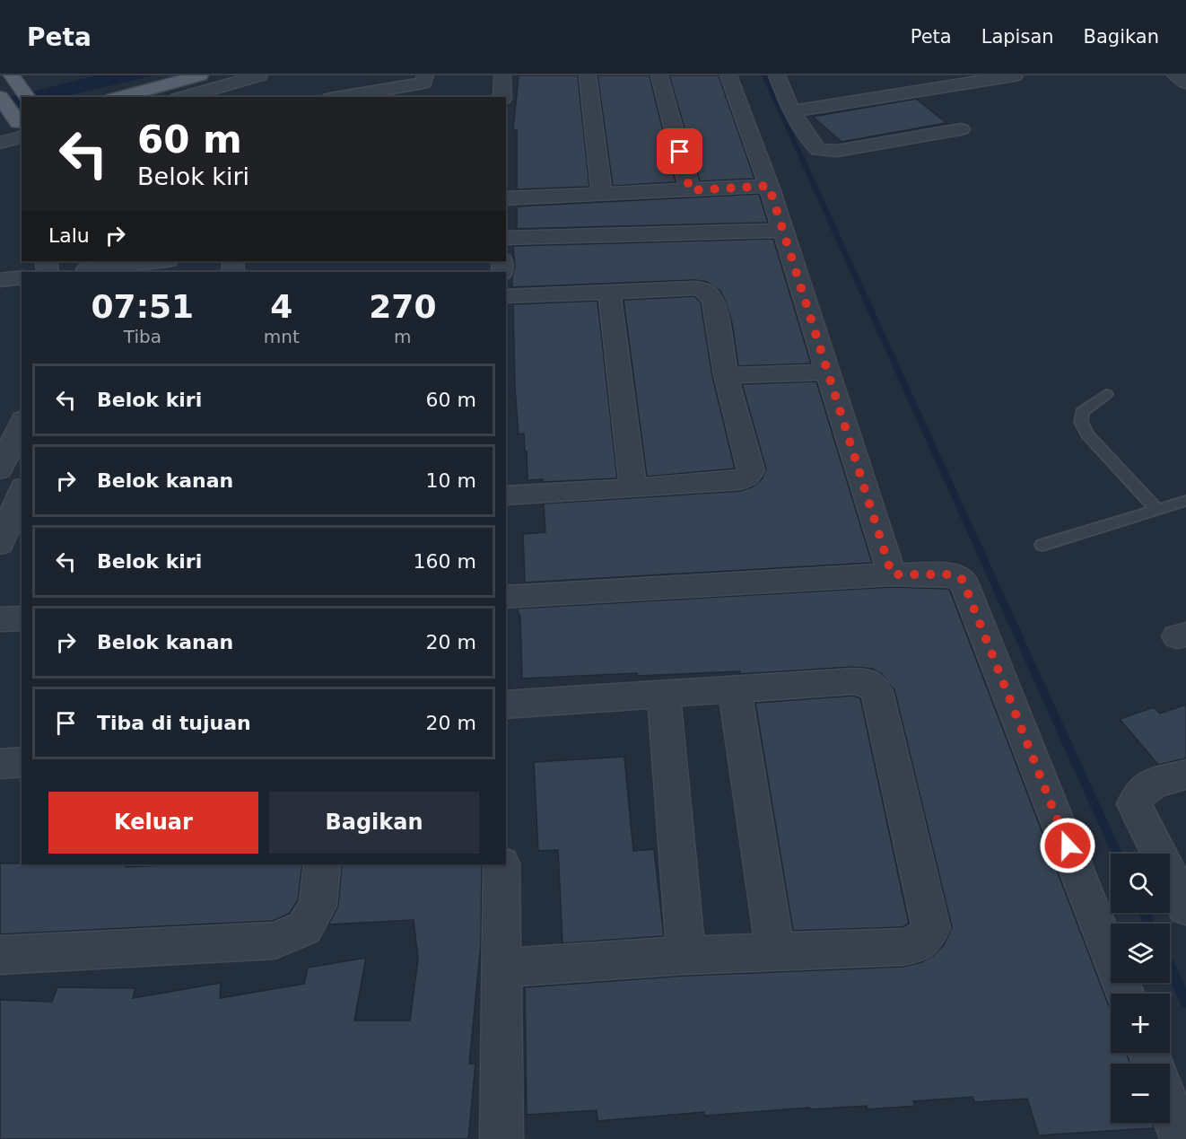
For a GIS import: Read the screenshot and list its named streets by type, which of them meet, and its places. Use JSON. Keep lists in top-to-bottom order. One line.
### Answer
{"page":{"header":"Peta","nav":["Peta","Lapisan","Bagikan"],"turn":["60 m","Belok kiri"],"then":"Lalu","eta":["07:51","Tiba","4","mnt","270","m"],"list":[{"name":"Belok kiri","value":"60 m"},{"name":"Belok kanan","value":"10 m"},{"name":"Belok kiri","value":"160 m"},{"name":"Belok kanan","value":"20 m"},{"name":"Tiba di tujuan","value":"20 m"}],"buttons":["Keluar","Bagikan"],"map_buttons":["+","−"]}}
